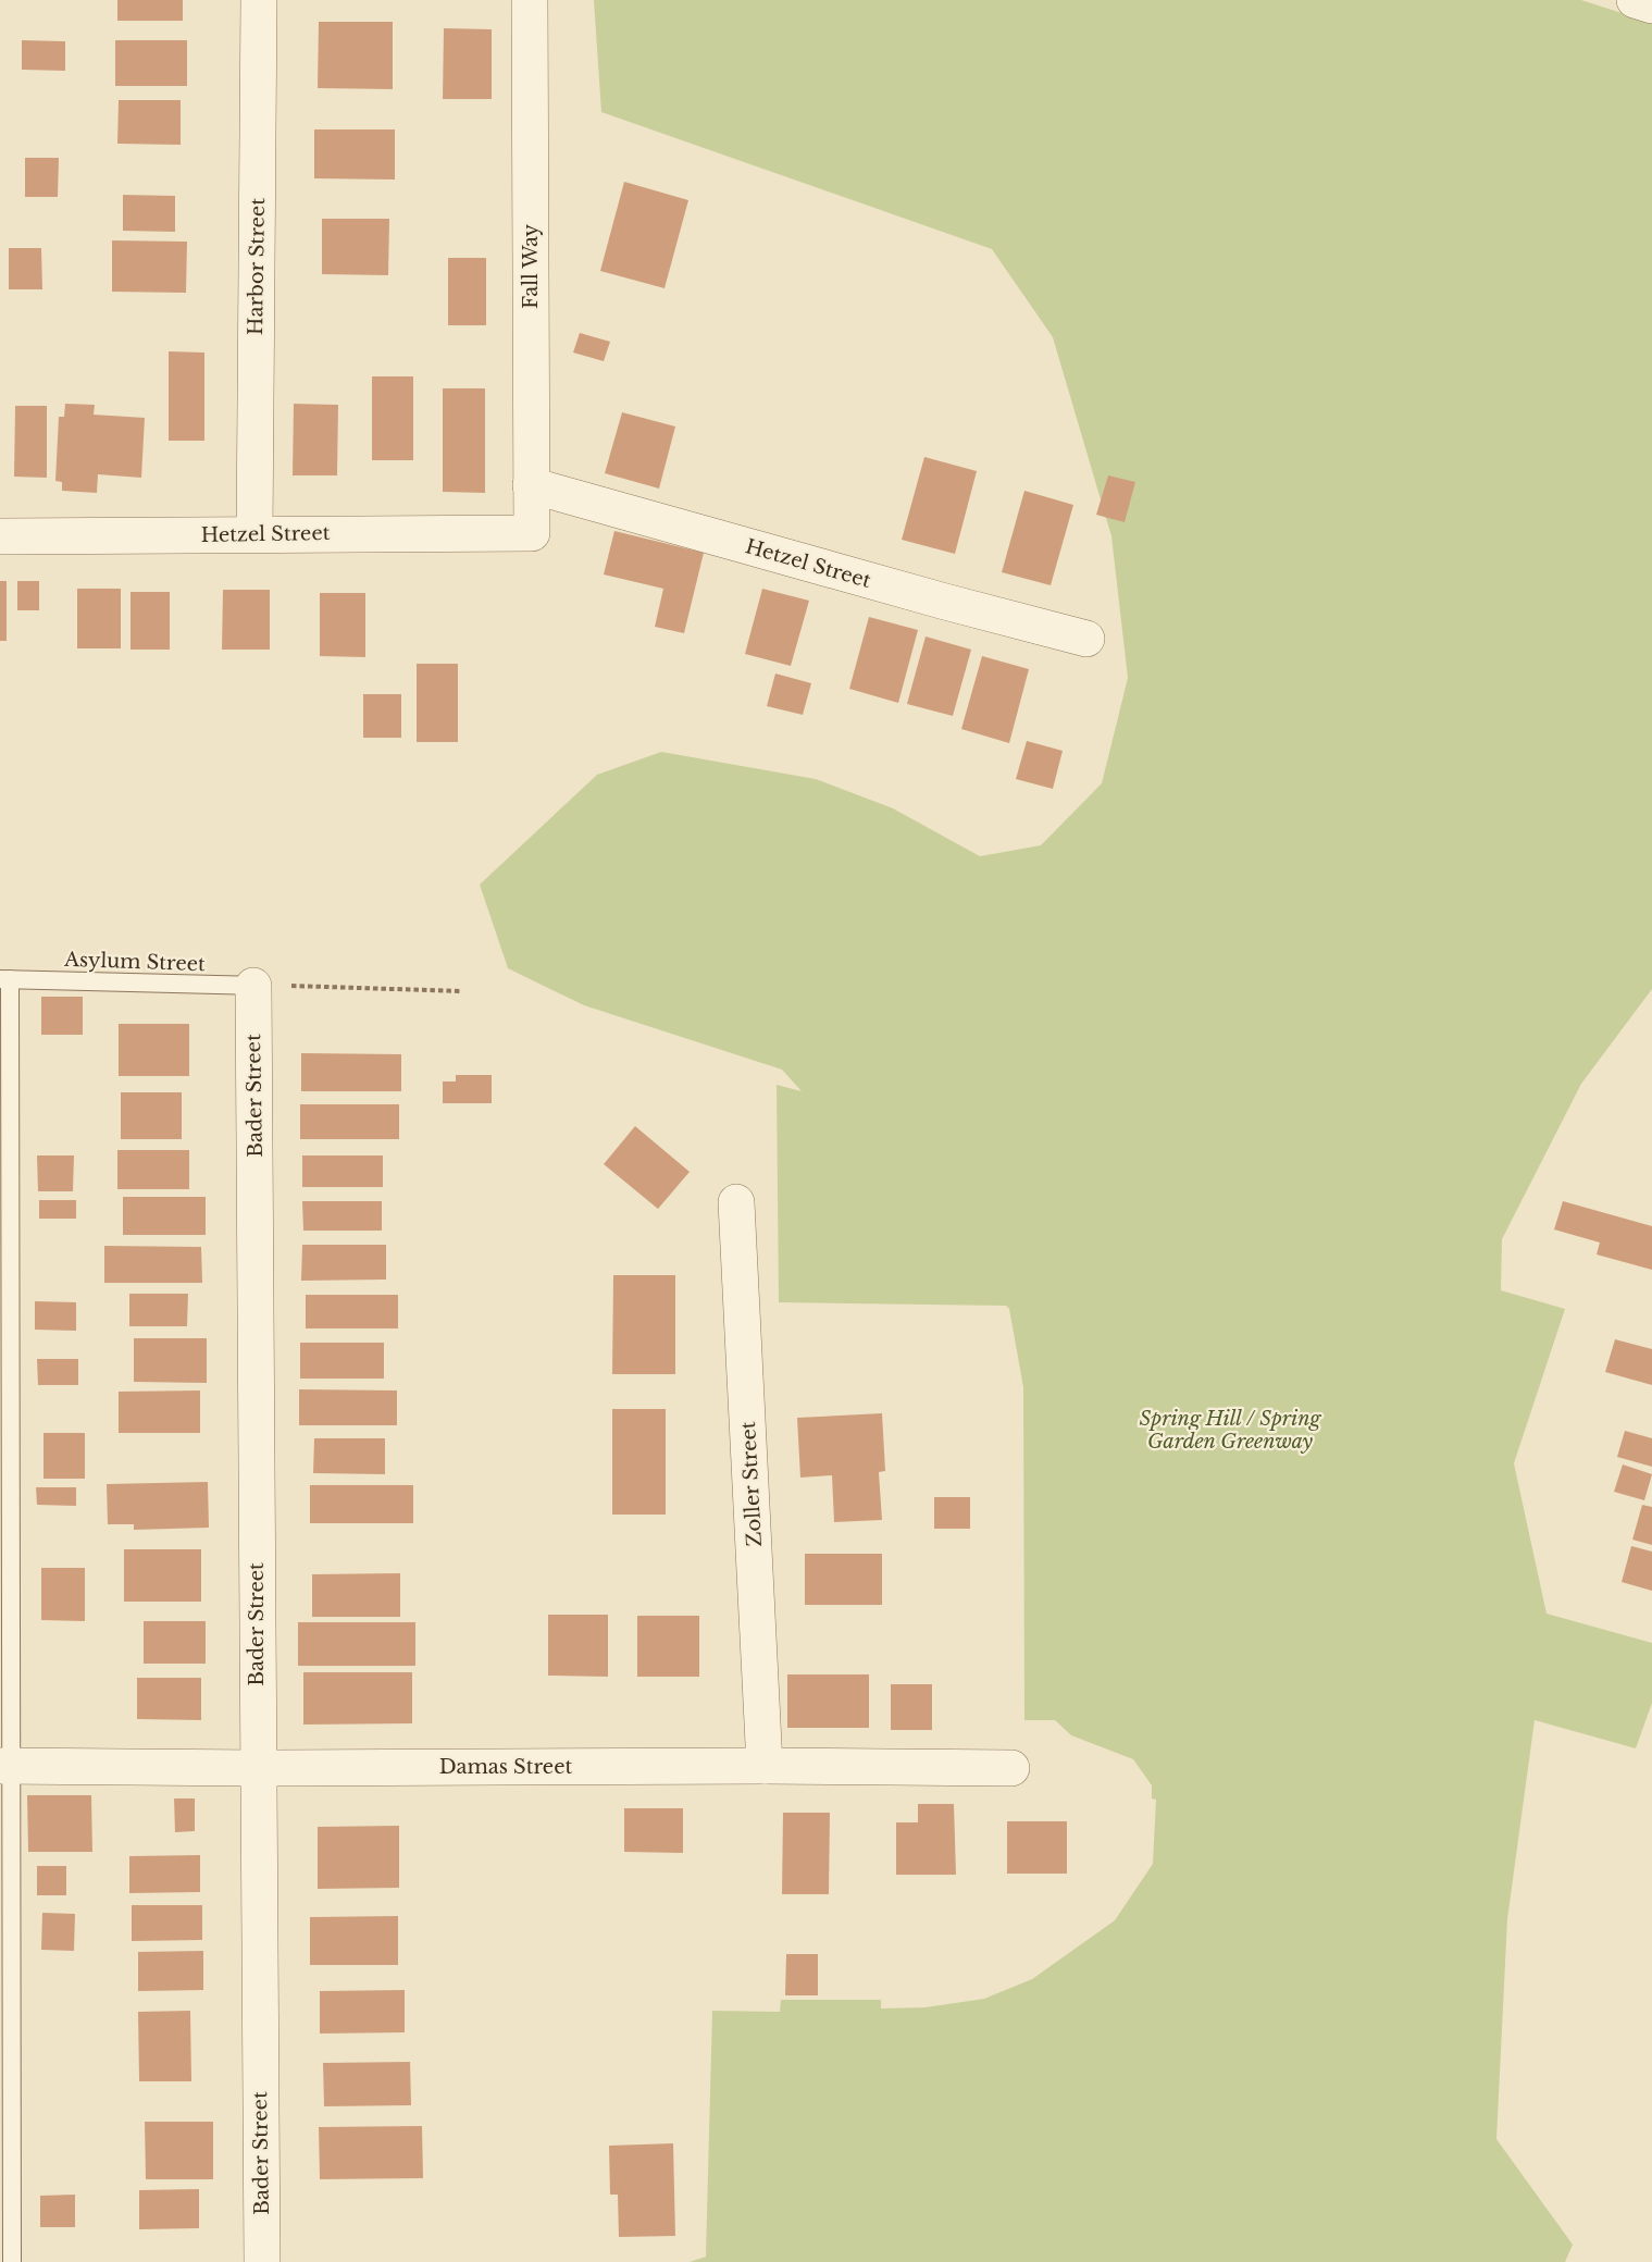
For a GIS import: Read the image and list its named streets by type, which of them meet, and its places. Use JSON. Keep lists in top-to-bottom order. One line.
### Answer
{"streets":{"street":["Harbor Street","Fall Way","Hetzel Street","Bader Street","Zoller Street","Damas Street"],"lane":["Asylum Street"]},"crossings":[["Harbor Street","Hetzel Street"],["Fall Way","Hetzel Street"],["Asylum Street","Bader Street"],["Bader Street","Damas Street"],["Zoller Street","Damas Street"]],"parks":["Spring Hill / Spring Garden Greenway"]}
